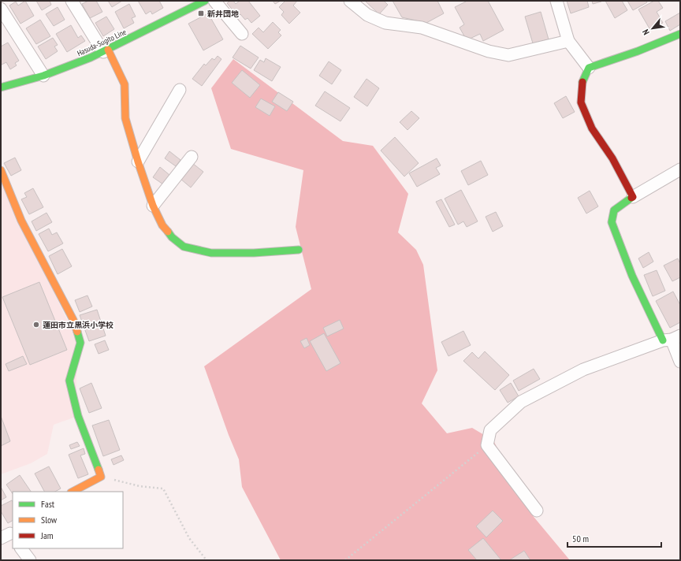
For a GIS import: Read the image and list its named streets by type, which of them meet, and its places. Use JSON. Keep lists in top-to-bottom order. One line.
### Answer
{"streets":{"street":["Hasuda-Sugito Line"]},"places":{"transit":["新井団地"],"other":["蓮田市立黒浜小学校"]},"legend":["Fast","Slow","Jam"],"scale_bar":"50 m","north":"bottom left"}
